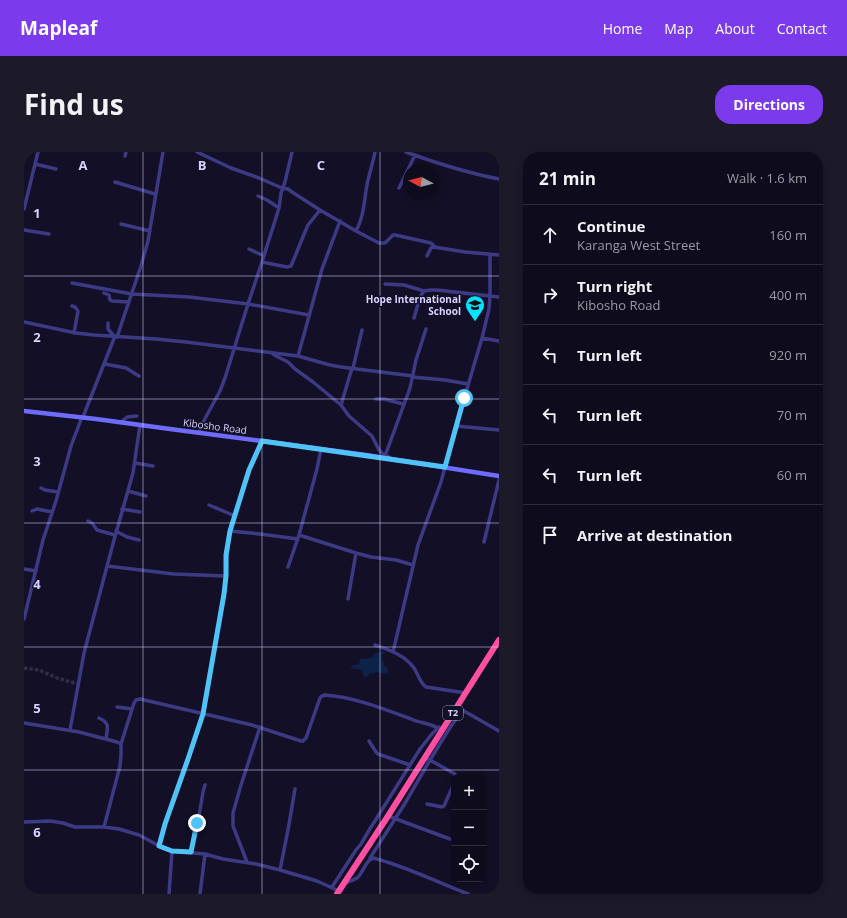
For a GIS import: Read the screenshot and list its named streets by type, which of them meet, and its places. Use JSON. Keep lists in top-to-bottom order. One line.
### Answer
{"streets":{"highway":["T2"],"street":["Kibosho Road"]},"places":{"school or university":["Hope International School"]},"north":"left","page":{"header":"Mapleaf","nav":["Home","Map","About","Contact"],"title":"Find us","buttons":"Directions","heading":["21 min","Walk · 1.6 km"],"list":[["Continue","Karanga West Street","160 m"],["Turn right","Kibosho Road","400 m"],["Turn left","920 m"],["Turn left","70 m"],["Turn left","60 m"],"Arrive at destination"],"map_buttons":["+","−"]},"grid":{"columns":["A","B","C"],"rows":["1","2","3","4","5","6"]}}
